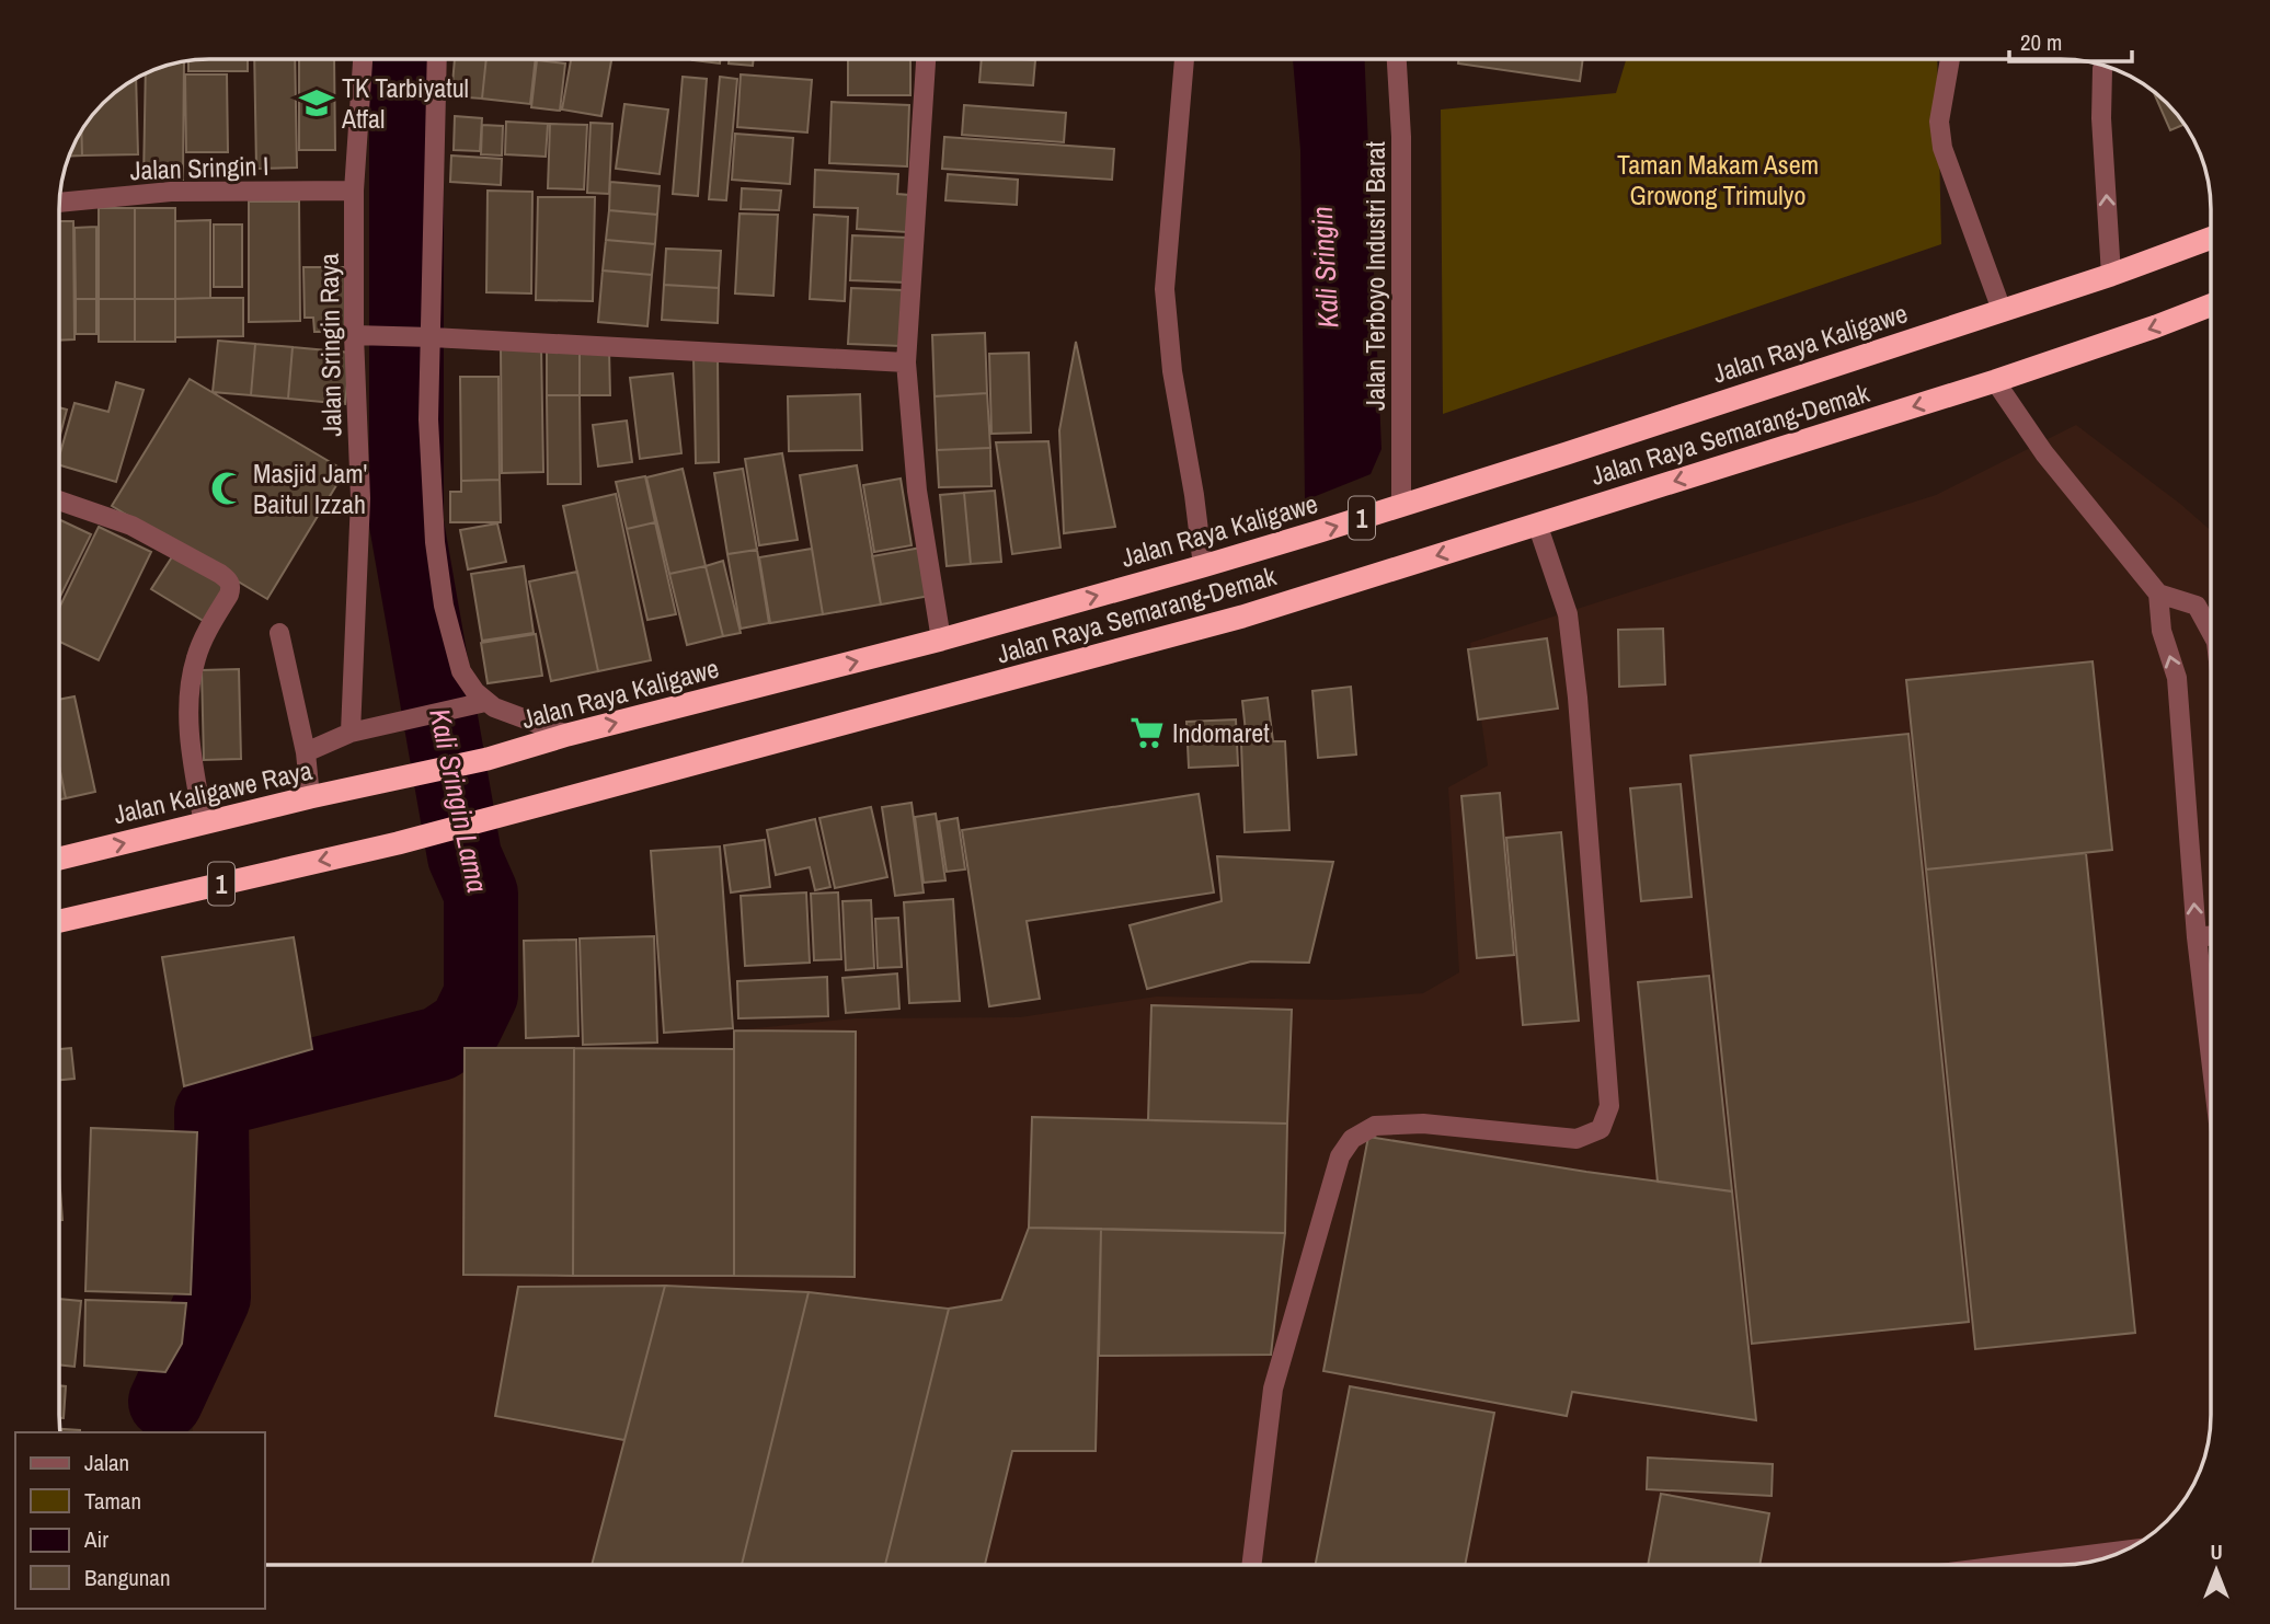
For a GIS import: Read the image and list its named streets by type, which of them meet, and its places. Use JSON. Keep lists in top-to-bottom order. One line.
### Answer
{"streets":{"highway":["Jalan Raya Kaligawe","Jalan Raya Semarang-Demak","1","Jalan Kaligawe Raya"],"street":["Jalan Sringin I","Jalan Terboyo Industri Barat","Jalan Sringin Raya"]},"crossings":[["Jalan Sringin I","Jalan Sringin Raya"],["Jalan Terboyo Industri Barat","Jalan Raya Kaligawe"],["Jalan Raya Kaligawe","Jalan Kaligawe Raya"]],"one_way":["Jalan Raya Kaligawe","Jalan Raya Semarang-Demak","Jalan Kaligawe Raya"],"water":["Kali Sringin","Kali Sringin Lama"],"parks":["Taman Makam Asem Growong Trimulyo"],"places":{"school or university":["TK Tarbiyatul Atfal"],"mosque":["Masjid Jam' Baitul Izzah"],"supermarket":["Indomaret"]},"legend":["Jalan","Taman","Air","Bangunan"],"scale_bar":"20 m","north":"top"}
